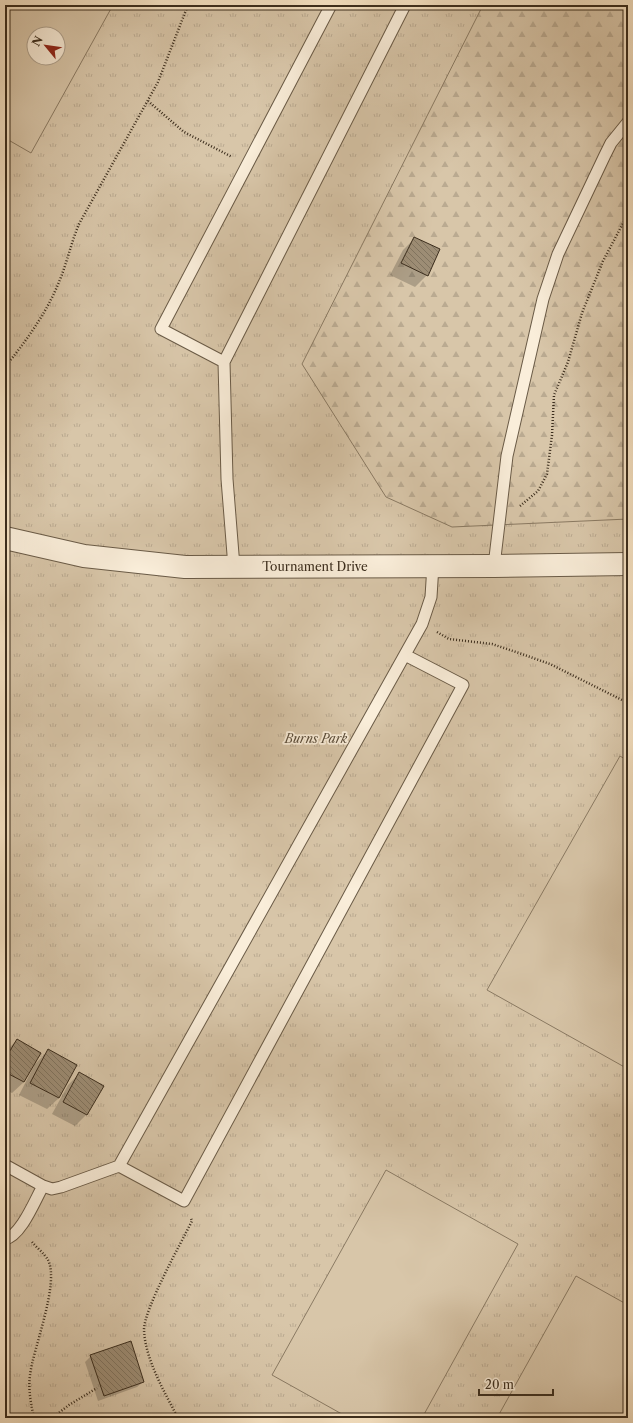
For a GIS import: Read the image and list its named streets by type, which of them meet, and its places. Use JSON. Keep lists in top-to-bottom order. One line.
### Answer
{"streets":{"street":["Tournament Drive"]},"parks":["Burns Park"],"scale_bar":"20 m","north":"top left"}
